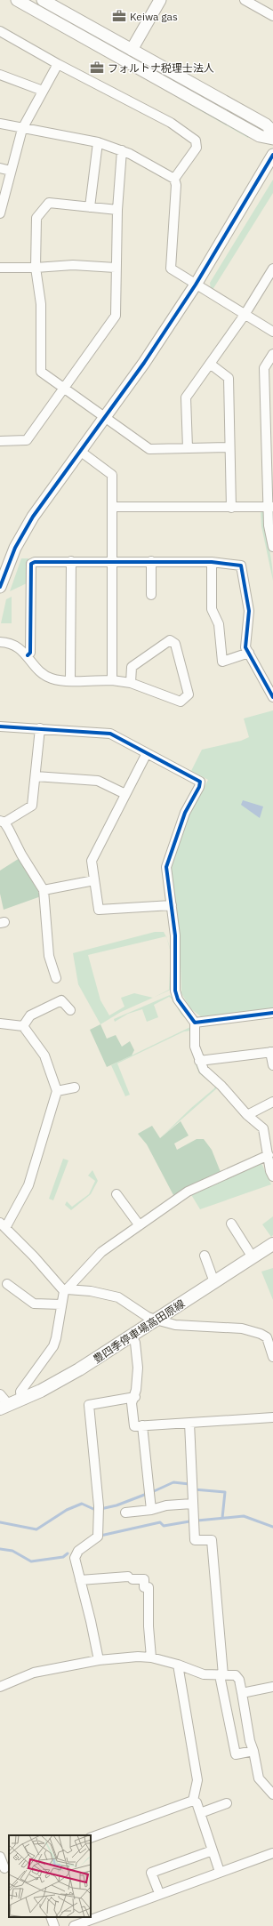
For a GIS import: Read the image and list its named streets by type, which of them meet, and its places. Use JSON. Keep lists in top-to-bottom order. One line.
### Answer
{"streets":{"main road":["豊四季停車場高田原線"]},"places":{"office":["Keiwa gas","フォルトナ税理士法人"]}}
